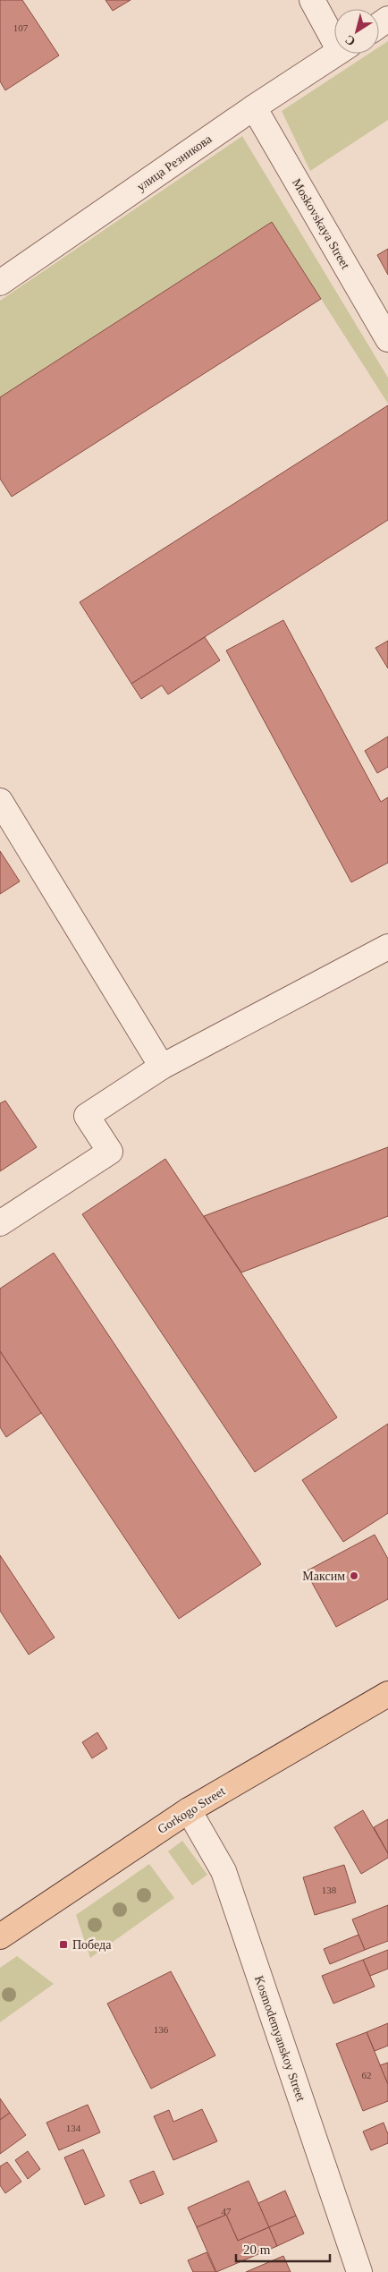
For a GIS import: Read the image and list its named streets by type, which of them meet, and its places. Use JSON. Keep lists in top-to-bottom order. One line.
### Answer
{"streets":{"main road":["Gorkogo Street"],"street":["улица Резникова","Moskovskaya Street","Kosmodemyanskoy Street"]},"crossings":[["улица Резникова","Moskovskaya Street"],["Gorkogo Street","Kosmodemyanskoy Street"]],"places":{"other":["Максим"],"transit":["Победа"]},"house_numbers":["107","138","136","62","134","47"],"scale_bar":"20 m","north":"bottom left"}
